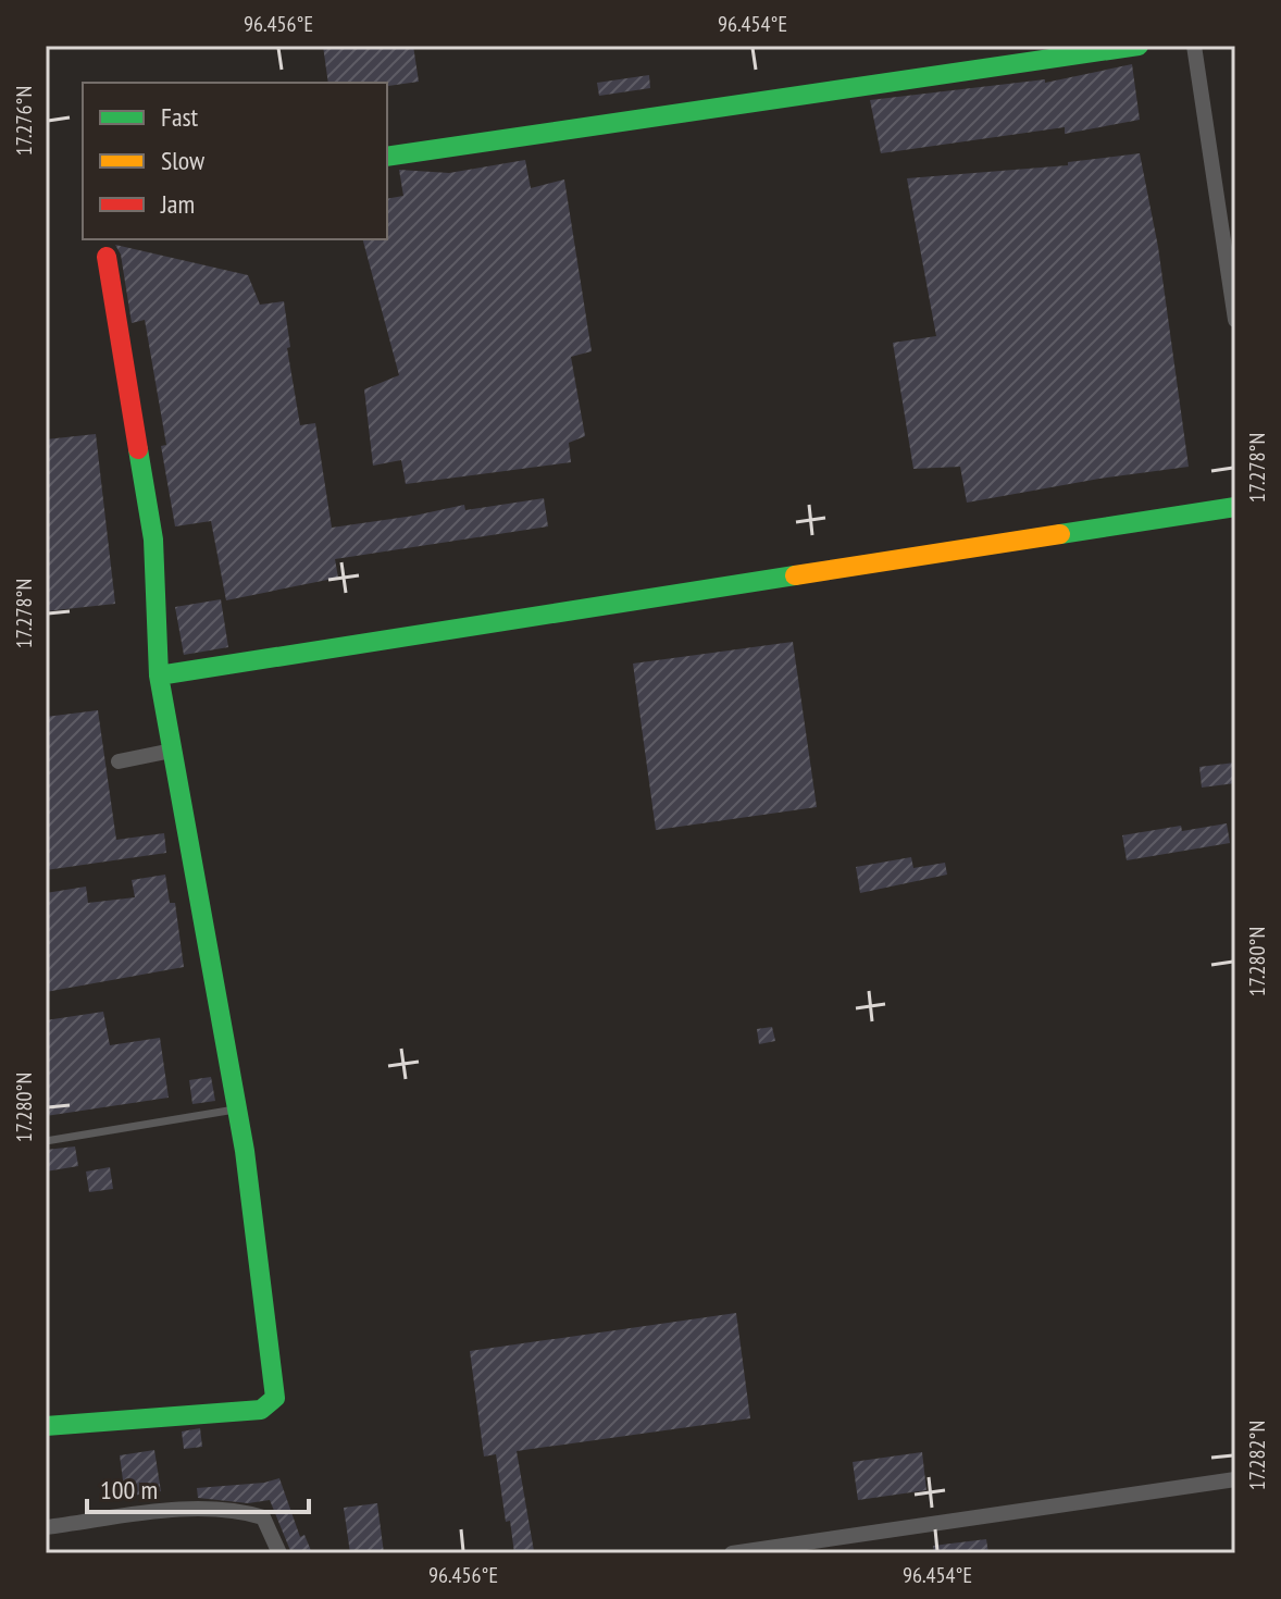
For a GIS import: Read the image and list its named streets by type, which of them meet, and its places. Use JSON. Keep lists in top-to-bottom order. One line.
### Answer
{"legend":["Fast","Slow","Jam"],"scale_bar":"100 m","coordinates":["96.456°E","96.454°E","17.276°N","17.278°N","17.280°N","17.282°N"]}
